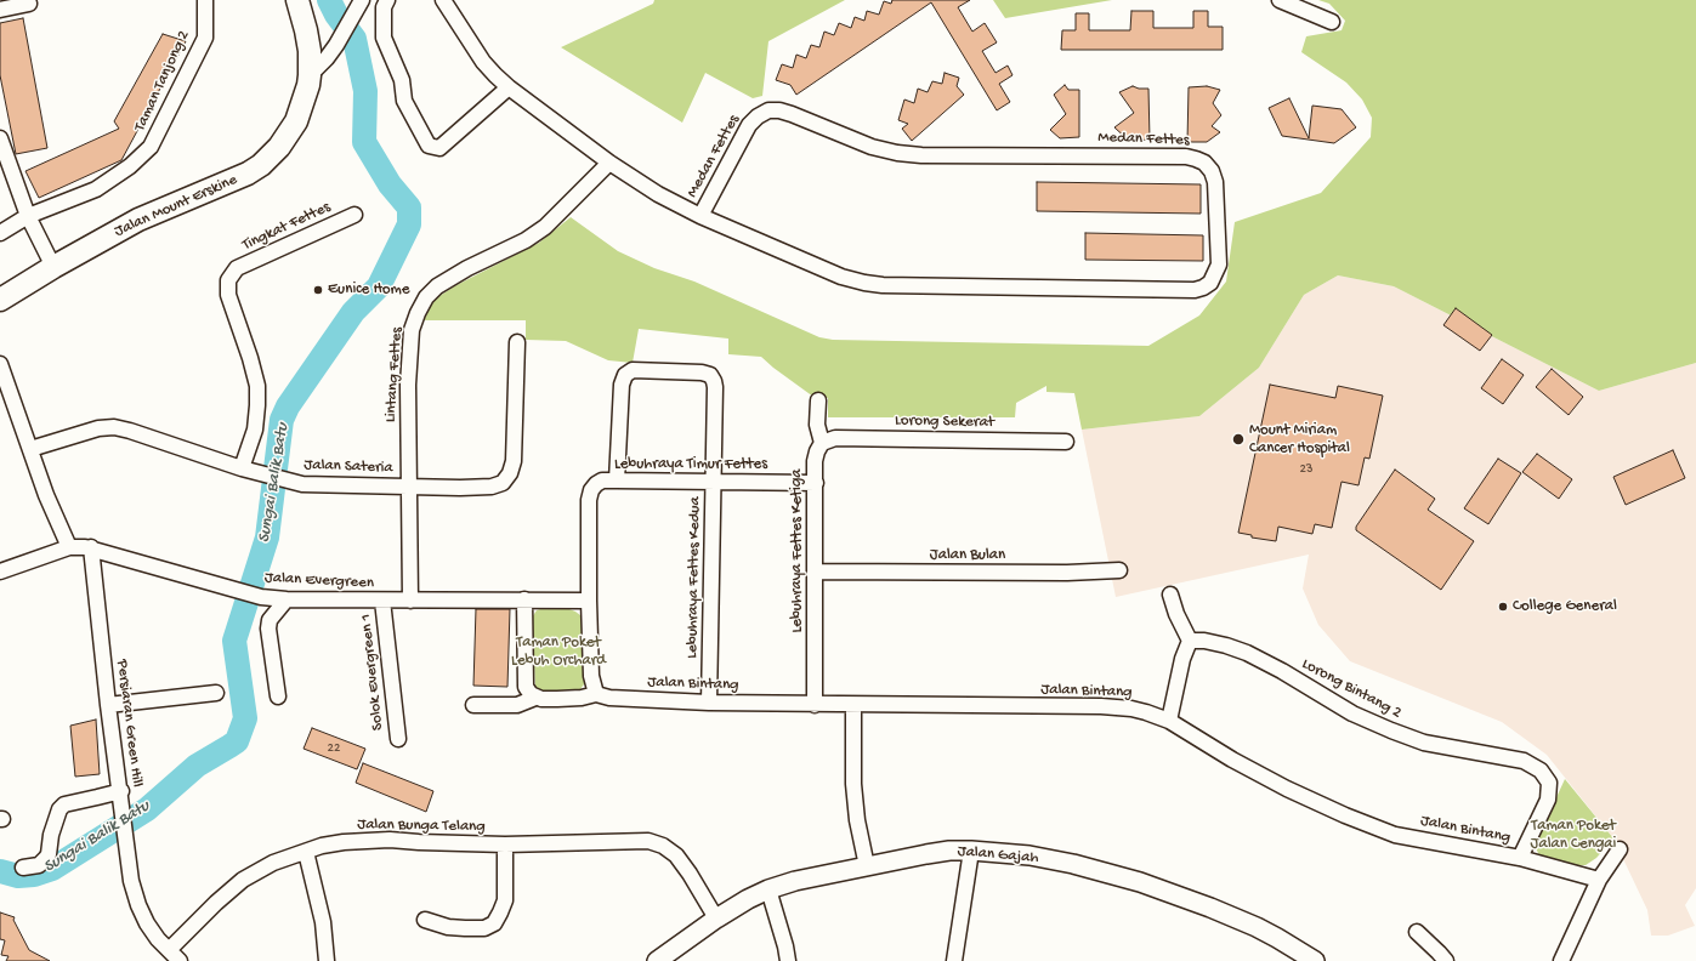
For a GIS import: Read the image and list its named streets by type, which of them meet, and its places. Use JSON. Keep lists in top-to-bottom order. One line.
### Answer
{"streets":{"main road":["Jalan Mount Erskine"],"street":["Taman Tanjong 2","Medan Fettes","Tingkat Fettes","Lintang Fettes","Lorong Sekerat","Lebuhraya Timur Fettes","Jalan Sateria","Lebuhraya Fettes Ketiga","Jalan Bulan","Lebuhraya Fettes Kedua","Jalan Evergreen","Solok Evergreen 1","Jalan Bintang","Lorong Bintang 2","Persiaran Green Hill","Jalan Bunga Telang","Jalan Gajah"]},"crossings":[["Medan Fettes","Lintang Fettes"],["Tingkat Fettes","Jalan Sateria"],["Lintang Fettes","Jalan Sateria"],["Lintang Fettes","Jalan Evergreen"],["Lorong Sekerat","Lebuhraya Fettes Ketiga"],["Lebuhraya Timur Fettes","Lebuhraya Fettes Ketiga"],["Lebuhraya Timur Fettes","Lebuhraya Fettes Kedua"],["Lebuhraya Timur Fettes","Jalan Evergreen"],["Lebuhraya Fettes Ketiga","Jalan Bulan"],["Lebuhraya Fettes Ketiga","Jalan Bintang"],["Lebuhraya Fettes Kedua","Jalan Bintang"],["Jalan Evergreen","Solok Evergreen 1"],["Jalan Evergreen","Persiaran Green Hill"],["Jalan Bintang","Lorong Bintang 2"],["Persiaran Green Hill","Jalan Bunga Telang"],["Jalan Bunga Telang","Jalan Gajah"]],"water":["Sungai Balik Batu"],"parks":["Taman Poket Lebuh Orchard","Taman Poket Jalan Cengai"],"places":["Eunice Home","Mount Miriam Cancer Hospital","College General"],"house_numbers":["23","22"]}
